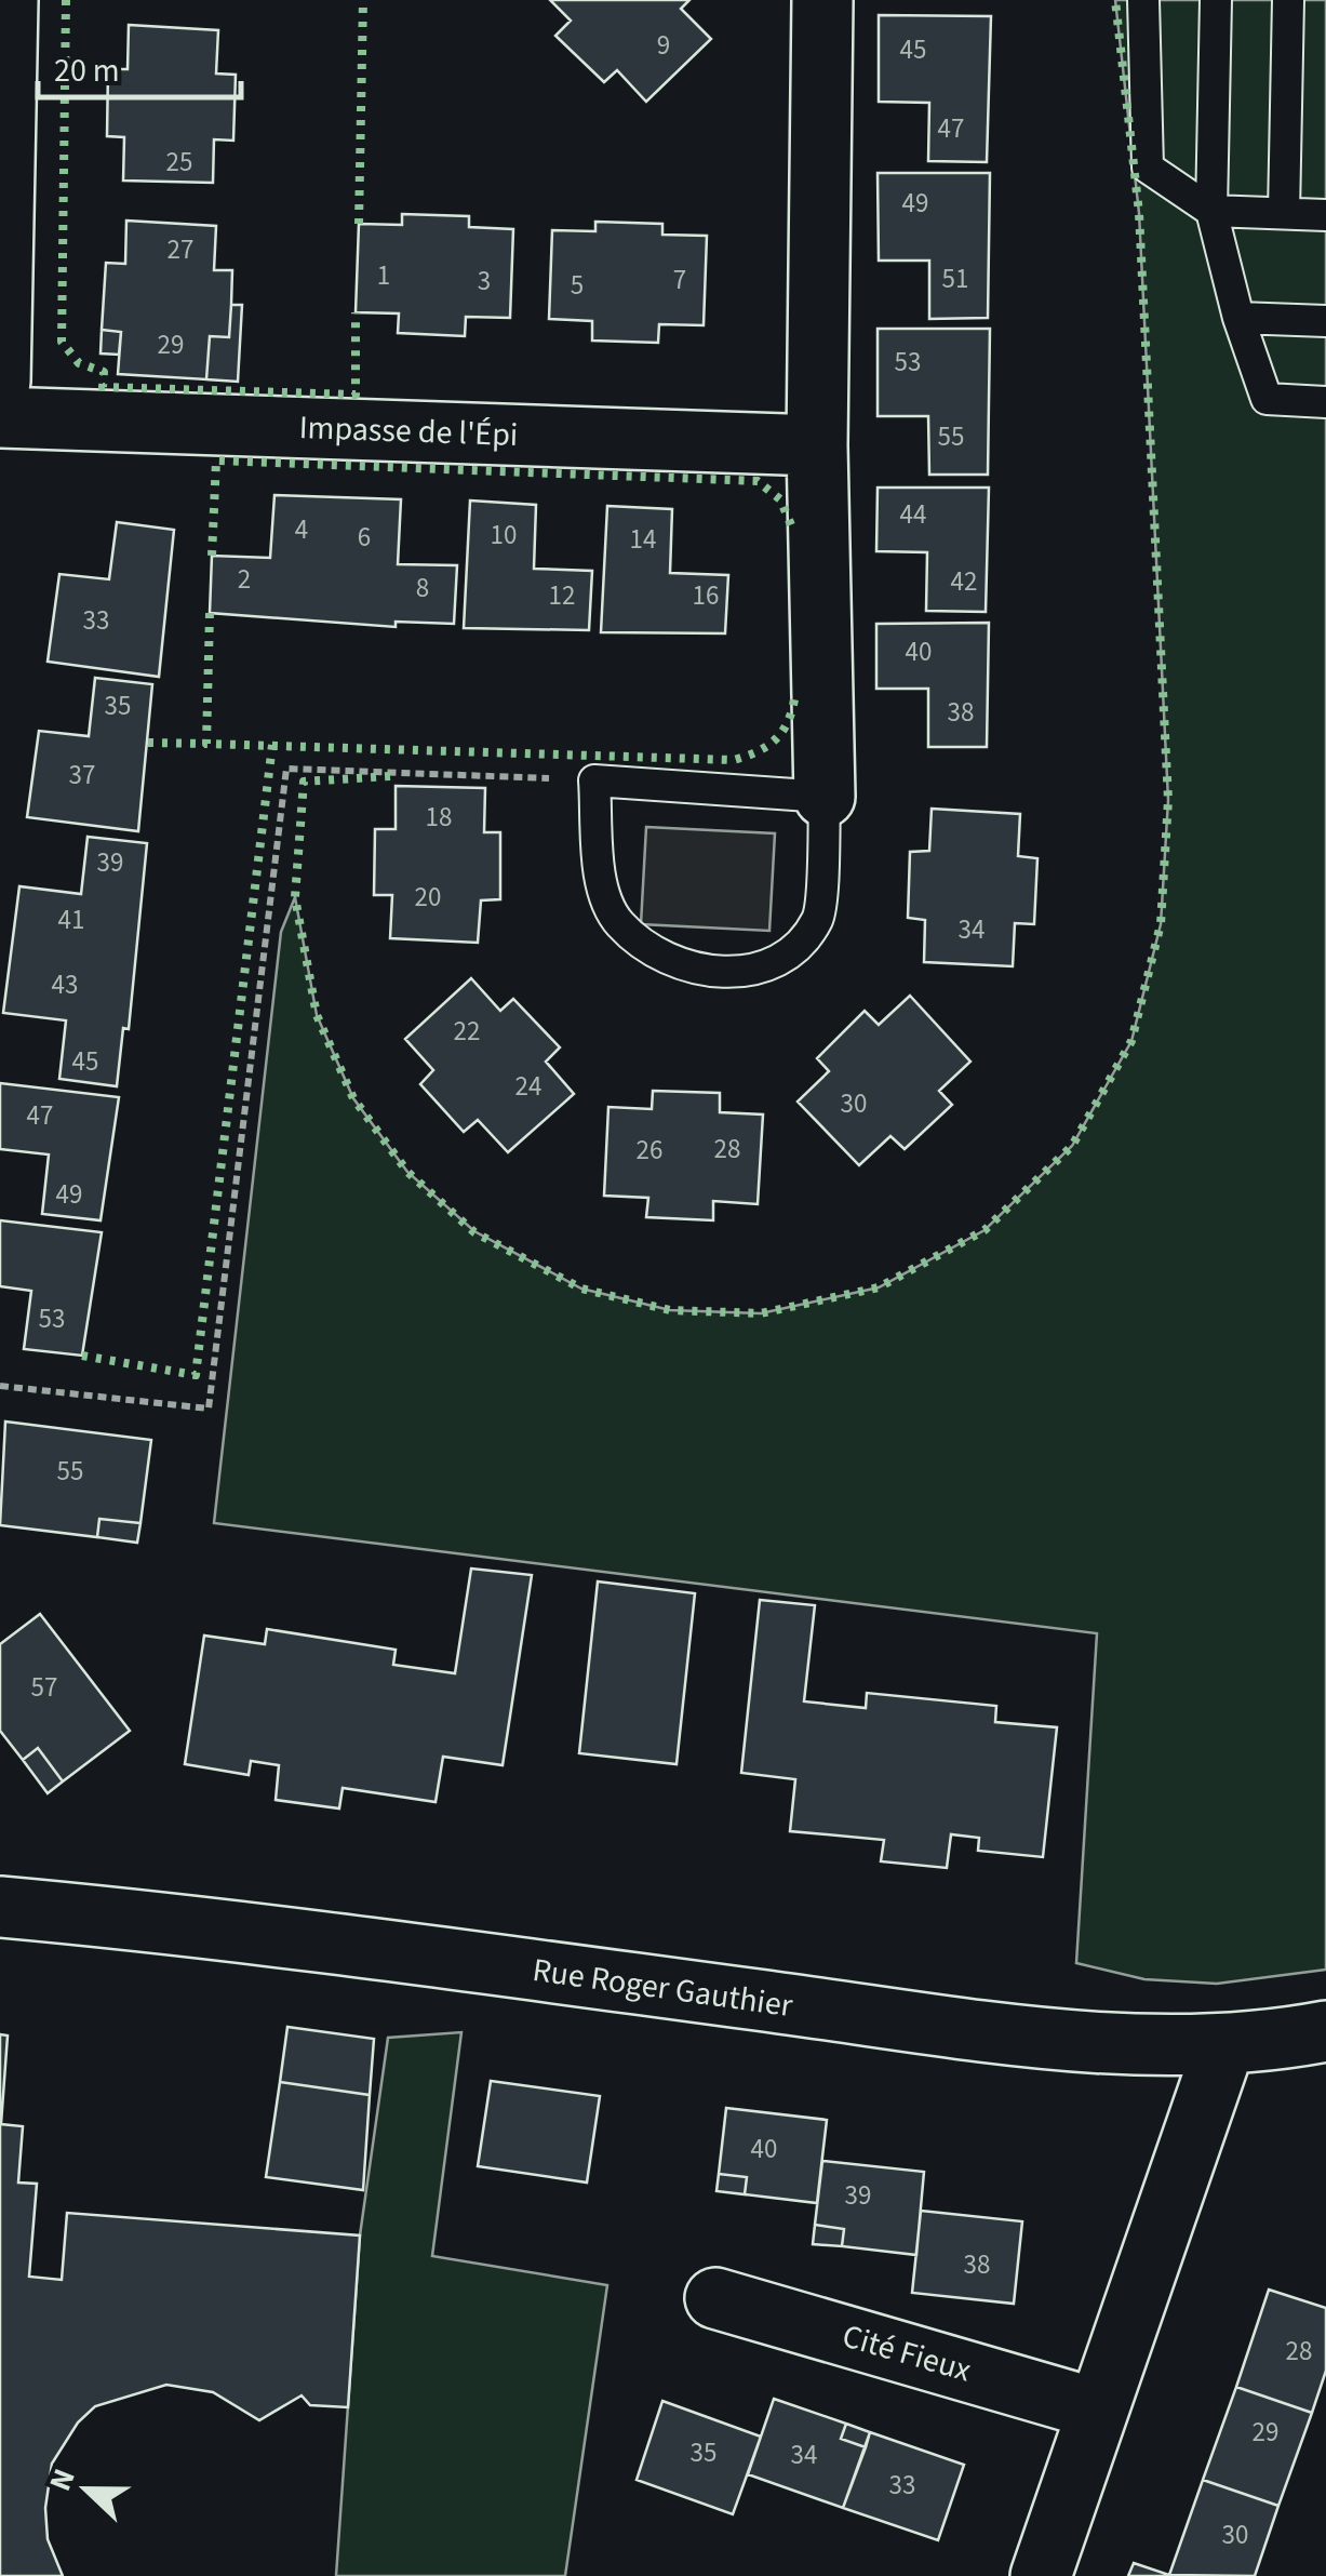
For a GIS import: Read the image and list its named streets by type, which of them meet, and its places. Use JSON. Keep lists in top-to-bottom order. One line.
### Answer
{"streets":{"street":["Impasse de l'Épi","Rue Roger Gauthier","Cité Fieux"]},"house_numbers":["9","45","47","25","49","27","1","51","7","3","5","29","53","55","44","4","10","6","14","2","42","8","12","16","33","40","35","38","37","18","39","20","41","34","43","22","45","24","30","47","28","26","49","53","55","57","40","39","38","28","29","35","34","33","30"],"scale_bar":"20 m","north":"left"}
